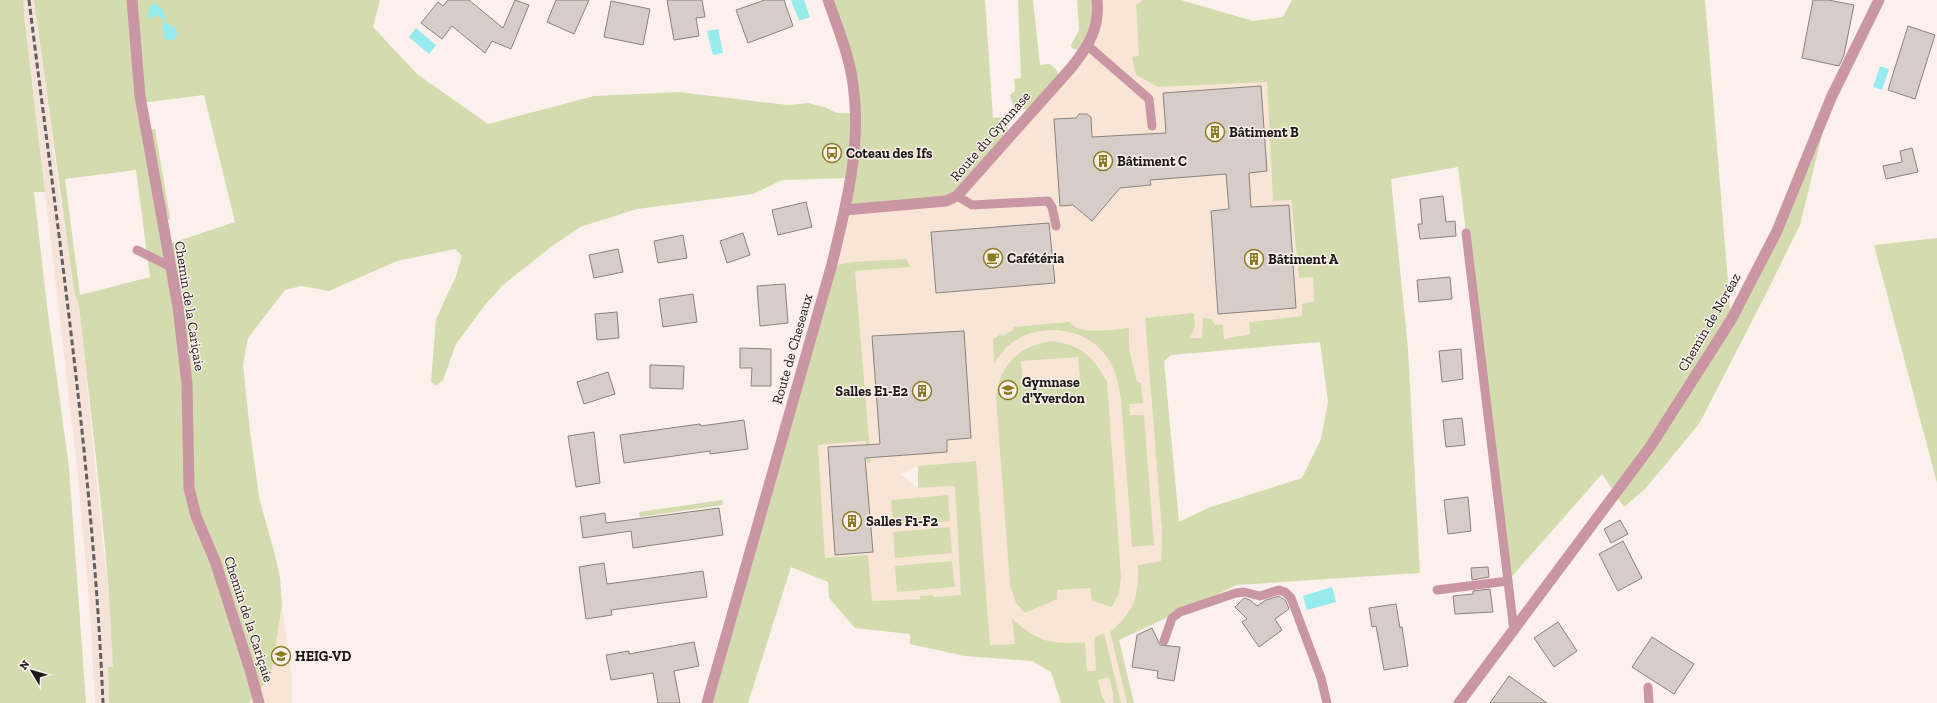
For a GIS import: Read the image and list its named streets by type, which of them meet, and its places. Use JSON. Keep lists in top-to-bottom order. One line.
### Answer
{"streets":{"street":["Route du Gymnase","Chemin de la Cariçaie","Chemin de Noréaz","Route de Cheseaux"]},"crossings":[["Route du Gymnase","Route de Cheseaux"]],"places":{"building":["Bâtiment B","Bâtiment C","Bâtiment A","Salles E1-E2","Salles F1-F2"],"bus stop":["Coteau des Ifs"],"cafe":["Cafétéria"],"school or university":["Gymnase d'Yverdon","HEIG-VD"]},"north":"top left"}
